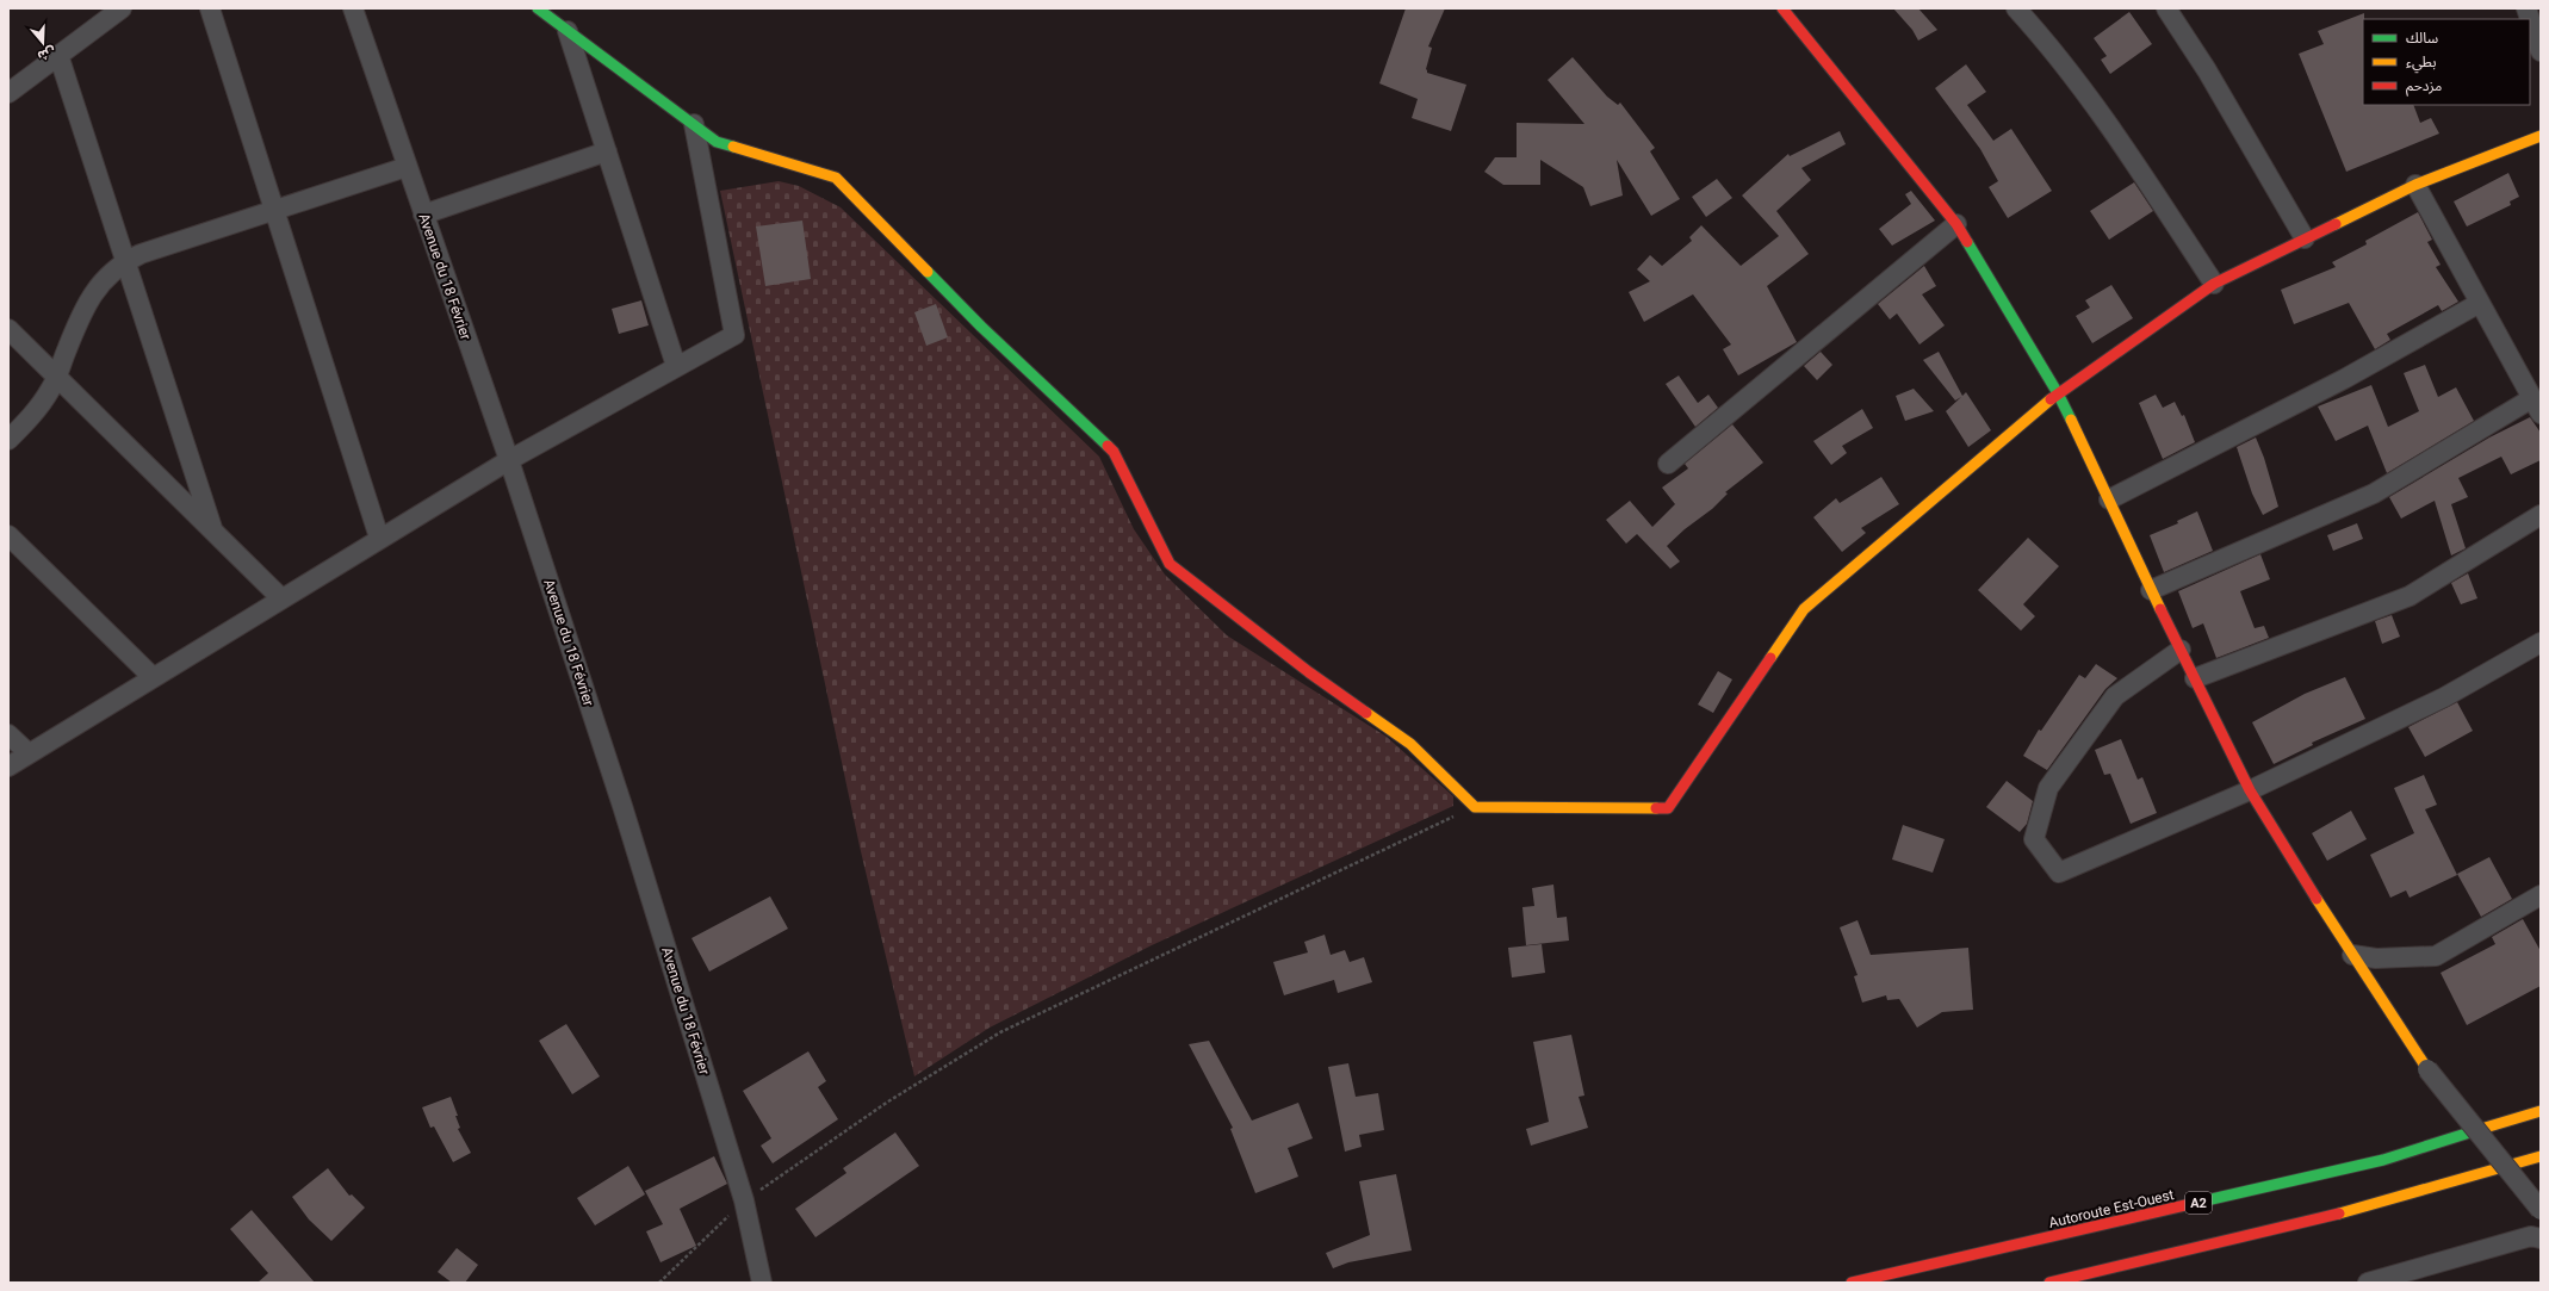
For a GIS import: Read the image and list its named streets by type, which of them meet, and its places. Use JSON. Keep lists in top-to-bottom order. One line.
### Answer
{"streets":{"main road":["A2","Autoroute Est-Ouest"],"street":["Avenue du 18 Février"]},"legend":["سالك","بطيء","مزدحم"],"north":"bottom"}
